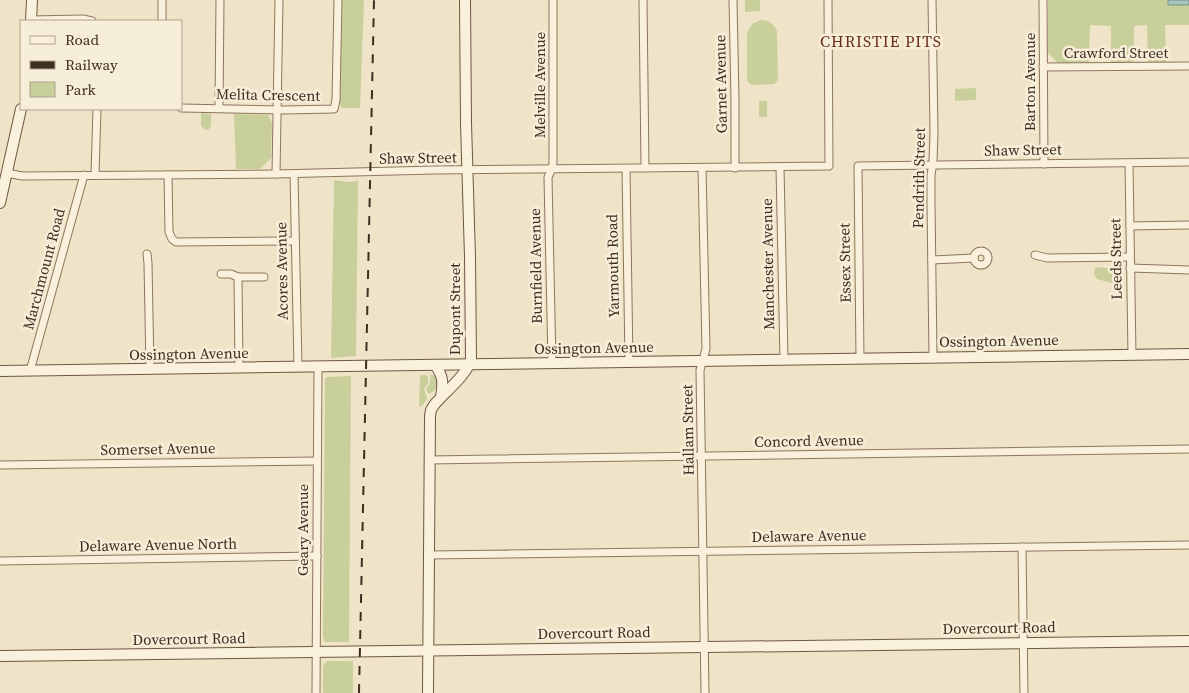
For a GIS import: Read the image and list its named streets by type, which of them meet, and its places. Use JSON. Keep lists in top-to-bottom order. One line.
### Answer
{"streets":{"street":["Crawford Street","Barton Avenue","Garnet Avenue","Melville Avenue","Melita Crescent","Shaw Street","Pendrith Street","Leeds Street","Essex Street","Manchester Avenue","Burnfield Avenue","Yarmouth Road","Marchmount Road","Acores Avenue","Dupont Street","Ossington Avenue","Hallam Street","Concord Avenue","Somerset Avenue","Geary Avenue","Delaware Avenue","Delaware Avenue North","Dovercourt Road"]},"crossings":[["Crawford Street","Barton Avenue"],["Barton Avenue","Shaw Street"],["Garnet Avenue","Shaw Street"],["Melville Avenue","Shaw Street"],["Melville Avenue","Burnfield Avenue"],["Shaw Street","Pendrith Street"],["Shaw Street","Leeds Street"],["Shaw Street","Essex Street"],["Shaw Street","Manchester Avenue"],["Shaw Street","Burnfield Avenue"],["Shaw Street","Yarmouth Road"],["Shaw Street","Marchmount Road"],["Shaw Street","Acores Avenue"],["Shaw Street","Dupont Street"],["Shaw Street","Hallam Street"],["Pendrith Street","Ossington Avenue"],["Leeds Street","Ossington Avenue"],["Essex Street","Ossington Avenue"],["Manchester Avenue","Ossington Avenue"],["Burnfield Avenue","Ossington Avenue"],["Yarmouth Road","Ossington Avenue"],["Marchmount Road","Ossington Avenue"],["Acores Avenue","Ossington Avenue"],["Dupont Street","Ossington Avenue"],["Dupont Street","Concord Avenue"],["Dupont Street","Delaware Avenue"],["Dupont Street","Dovercourt Road"],["Ossington Avenue","Hallam Street"],["Ossington Avenue","Geary Avenue"],["Hallam Street","Concord Avenue"],["Hallam Street","Delaware Avenue"],["Hallam Street","Dovercourt Road"],["Somerset Avenue","Geary Avenue"],["Geary Avenue","Delaware Avenue North"],["Geary Avenue","Dovercourt Road"]],"districts":["CHRISTIE PITS"],"legend":["Road","Railway","Park"]}
